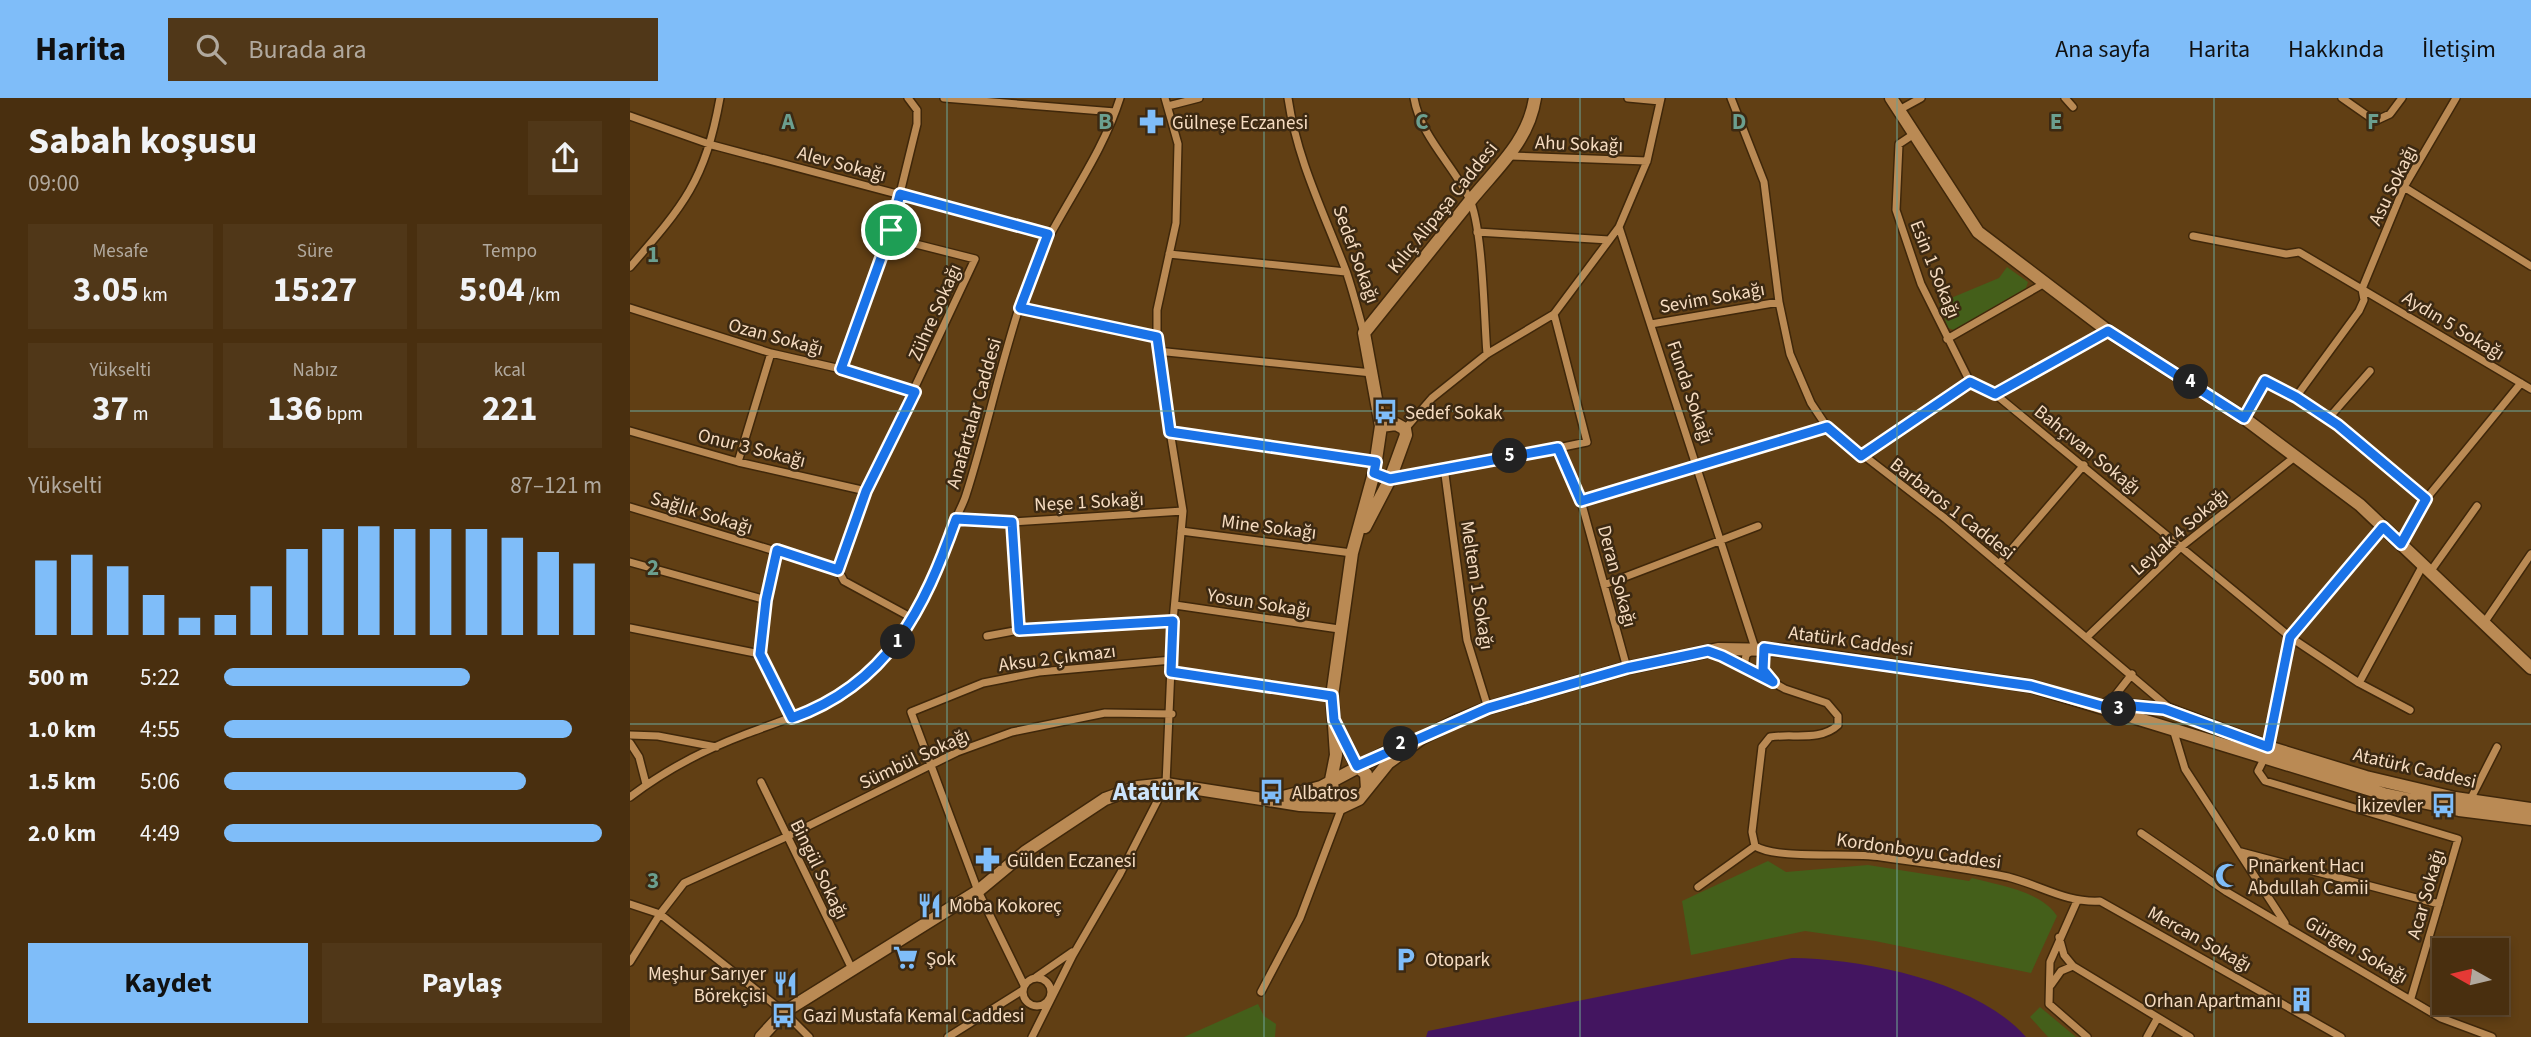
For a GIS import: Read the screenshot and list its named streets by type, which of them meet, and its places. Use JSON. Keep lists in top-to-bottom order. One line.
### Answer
{"streets":{"main road":["Kılıç Alipaşa Caddesi","Sedef Sokağı","Atatürk Caddesi"],"street":["Ahu Sokağı","Alev Sokağı","Asu Sokağı","Esin 1 Sokağı","Sevim Sokağı","Zühre Sokağı","Aydın 5 Sokağı","Ozan Sokağı","Funda Sokağı","Anafartalar Caddesi","Onur 3 Sokağı","Bahçıvan Sokağı","Neşe 1 Sokağı","Barbaros 1 Caddesi","Sağlık Sokağı","Mine Sokağı","Leylak 4 Sokağı","Deran Sokağı","Meltem 1 Sokağı","Yosun Sokağı","Aksu 2 Çıkmazı","Sümbül Sokağı","Kordonboyu Caddesi","Bingül Sokağı","Acar Sokağı","Mercan Sokağı","Gürgen Sokağı"]},"crossings":[["Ahu Sokağı","Kılıç Alipaşa Caddesi"],["Alev Sokağı","Anafartalar Caddesi"],["Asu Sokağı","Aydın 5 Sokağı"],["Kılıç Alipaşa Caddesi","Sedef Sokağı"],["Esin 1 Sokağı","Bahçıvan Sokağı"],["Sevim Sokağı","Funda Sokağı"],["Sevim Sokağı","Barbaros 1 Caddesi"],["Zühre Sokağı","Ozan Sokağı"],["Zühre Sokağı","Onur 3 Sokağı"],["Zühre Sokağı","Sağlık Sokağı"],["Funda Sokağı","Atatürk Caddesi"],["Anafartalar Caddesi","Neşe 1 Sokağı"],["Anafartalar Caddesi","Sağlık Sokağı"],["Bahçıvan Sokağı","Leylak 4 Sokağı"],["Barbaros 1 Caddesi","Leylak 4 Sokağı"],["Barbaros 1 Caddesi","Atatürk Caddesi"],["Deran Sokağı","Atatürk Caddesi"],["Meltem 1 Sokağı","Atatürk Caddesi"],["Atatürk Caddesi","Acar Sokağı"],["Aksu 2 Çıkmazı","Sümbül Sokağı"],["Sümbül Sokağı","Bingül Sokağı"],["Kordonboyu Caddesi","Mercan Sokağı"],["Acar Sokağı","Gürgen Sokağı"]],"districts":["Atatürk"],"places":{"pharmacy":["Gülneşe Eczanesi","Gülden Eczanesi"],"bus stop":["Sedef Sokak","Albatros","İkizevler","Gazi Mustafa Kemal Caddesi"],"mosque":["Pınarkent Hacı Abdullah Camii"],"restaurant":["Moba Kokoreç","Meşhur Sarıyer Börekçisi"],"supermarket":["Şok"],"parking":["Otopark"],"building":["Orhan Apartmanı"]},"north":"left","page":{"header":"Harita","search":"Burada ara","nav":["Ana sayfa","Harita","Hakkında","İletişim"],"heading":["Sabah koşusu","09:00"],"stats":[["Mesafe","3.05 km"],["Süre","15:27"],["Tempo","5:04 /km"],["Yükselti","37 m"],["Nabız","136 bpm"],["kcal","221"]],"pins":["4","5","1","3","2"],"chart":["Yükselti","87–121 m"],"list":[{"name":"500 m","note":"5:22"},{"name":"1.0 km","note":"4:55"},{"name":"1.5 km","note":"5:06"},{"name":"2.0 km","note":"4:49"}],"buttons":["Kaydet","Paylaş"]},"grid":{"columns":["A","B","C","D","E","F"],"rows":["1","2","3"]}}
